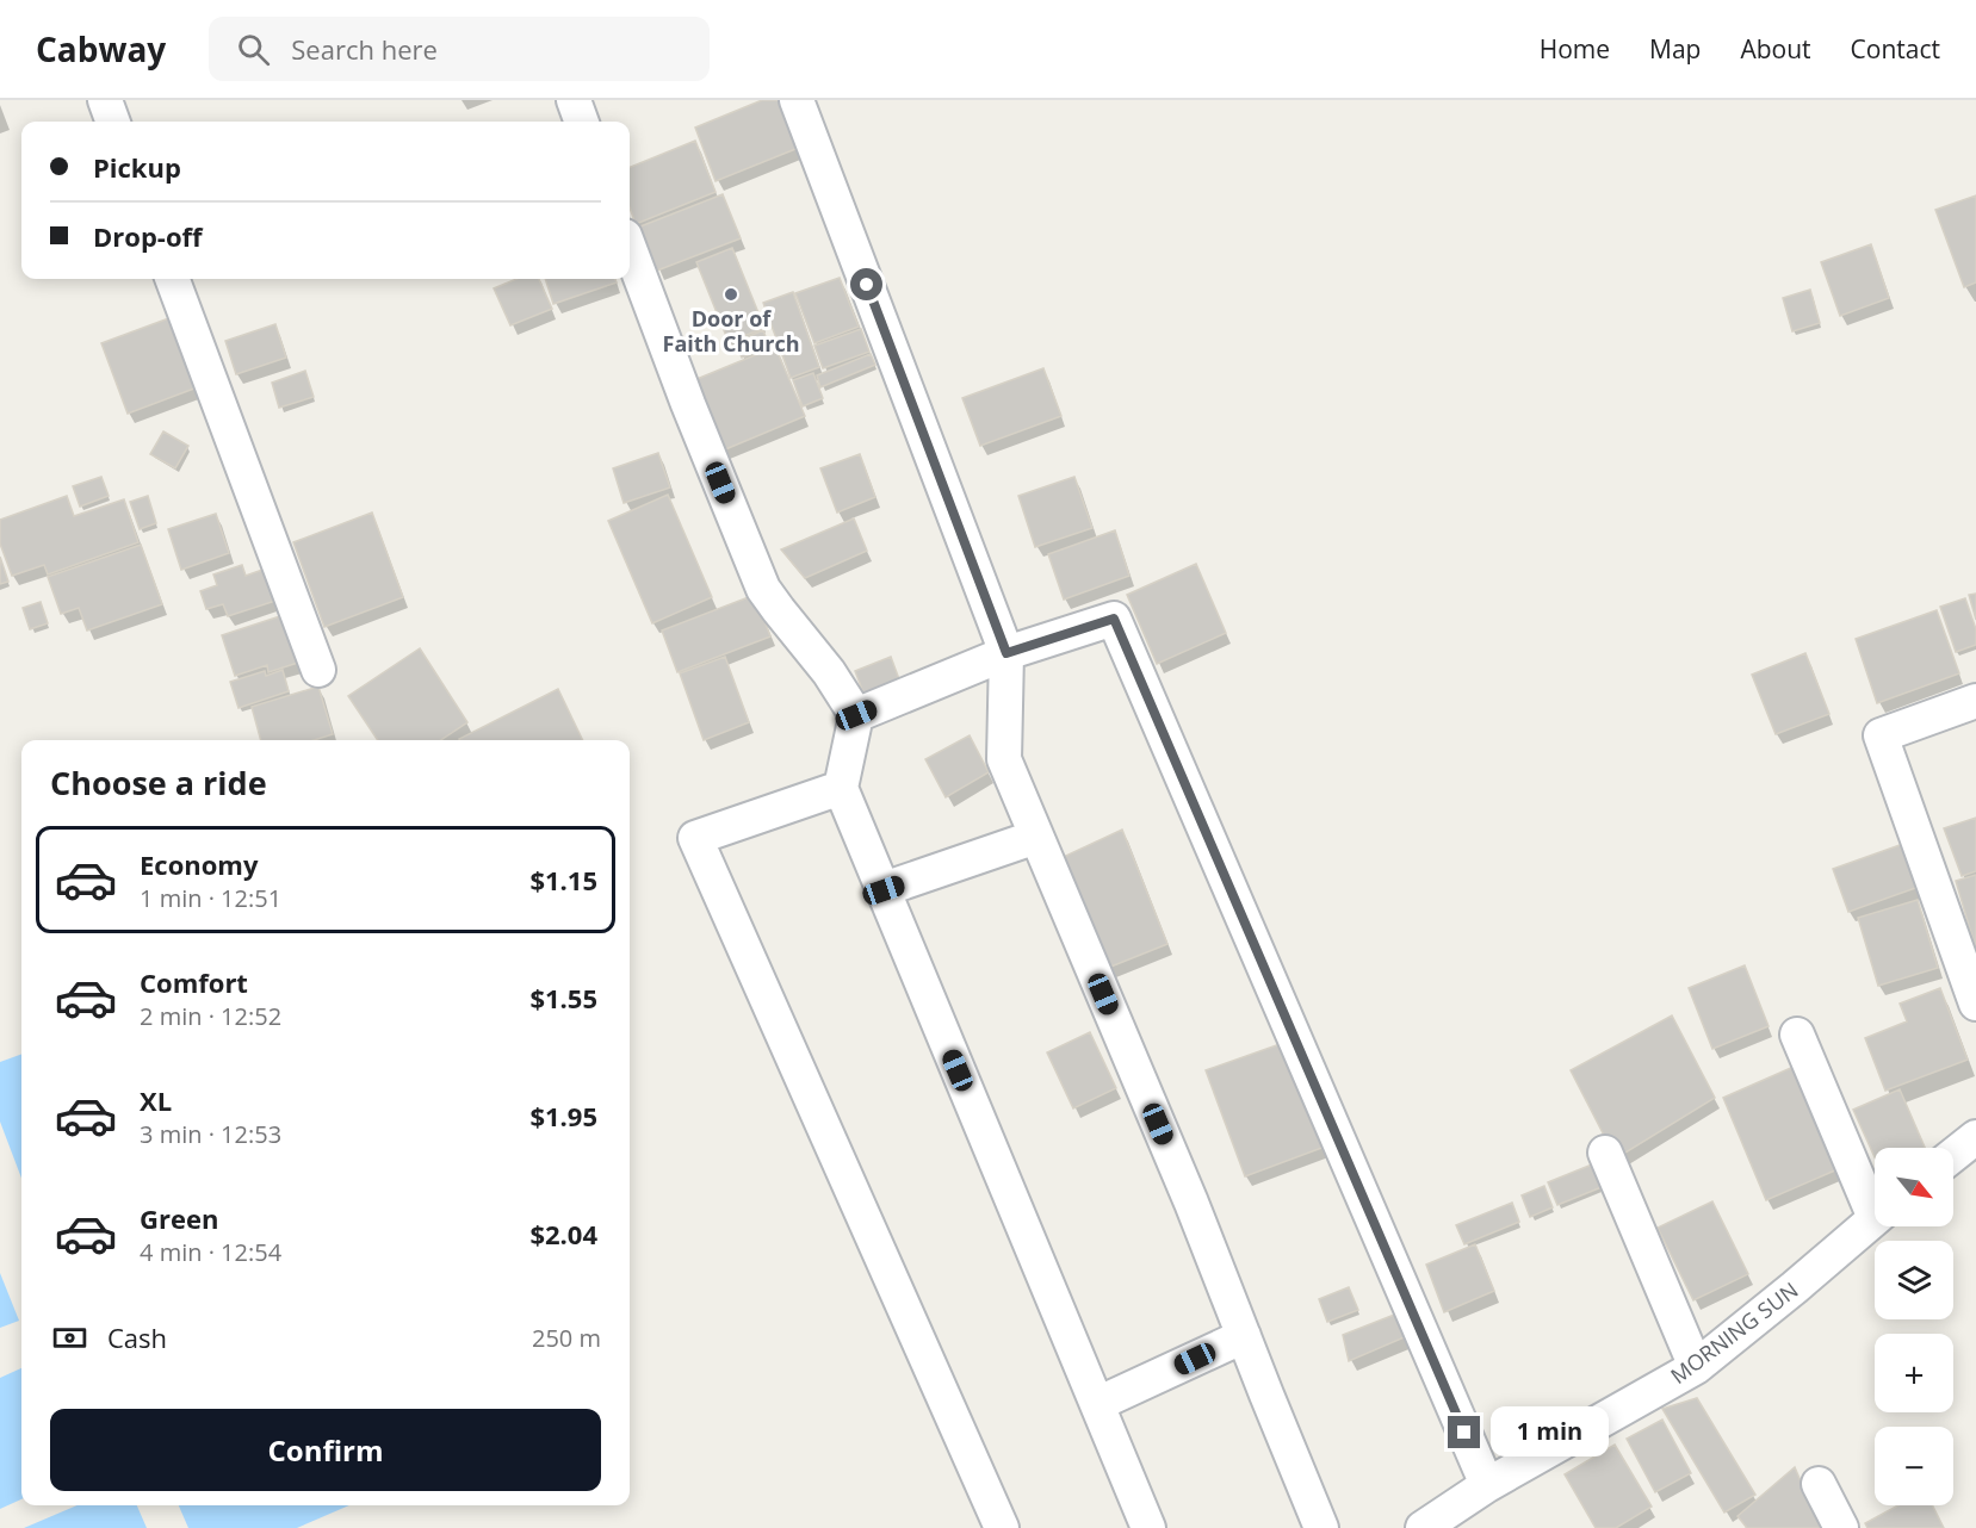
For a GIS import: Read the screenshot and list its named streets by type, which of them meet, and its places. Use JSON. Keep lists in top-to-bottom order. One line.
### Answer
{"streets":{"street":["MORNING SUN"]},"places":["Door of Faith Church"],"north":"bottom right","page":{"header":"Cabway","search":"Search here","nav":["Home","Map","About","Contact"],"banner":["Pickup","Drop-off"],"heading":"Choose a ride","list":[{"name":"Economy","note":"1 min · 12:51","value":"$1.15"},{"name":"Comfort","note":"2 min · 12:52","value":"$1.55"},{"name":"XL","note":"3 min · 12:53","value":"$1.95"},{"name":"Green","note":"4 min · 12:54","value":"$2.04"}],"map_buttons":["+","−"],"pay":["Cash","250 m"],"buttons":"Confirm","bubble":"1 min"}}
